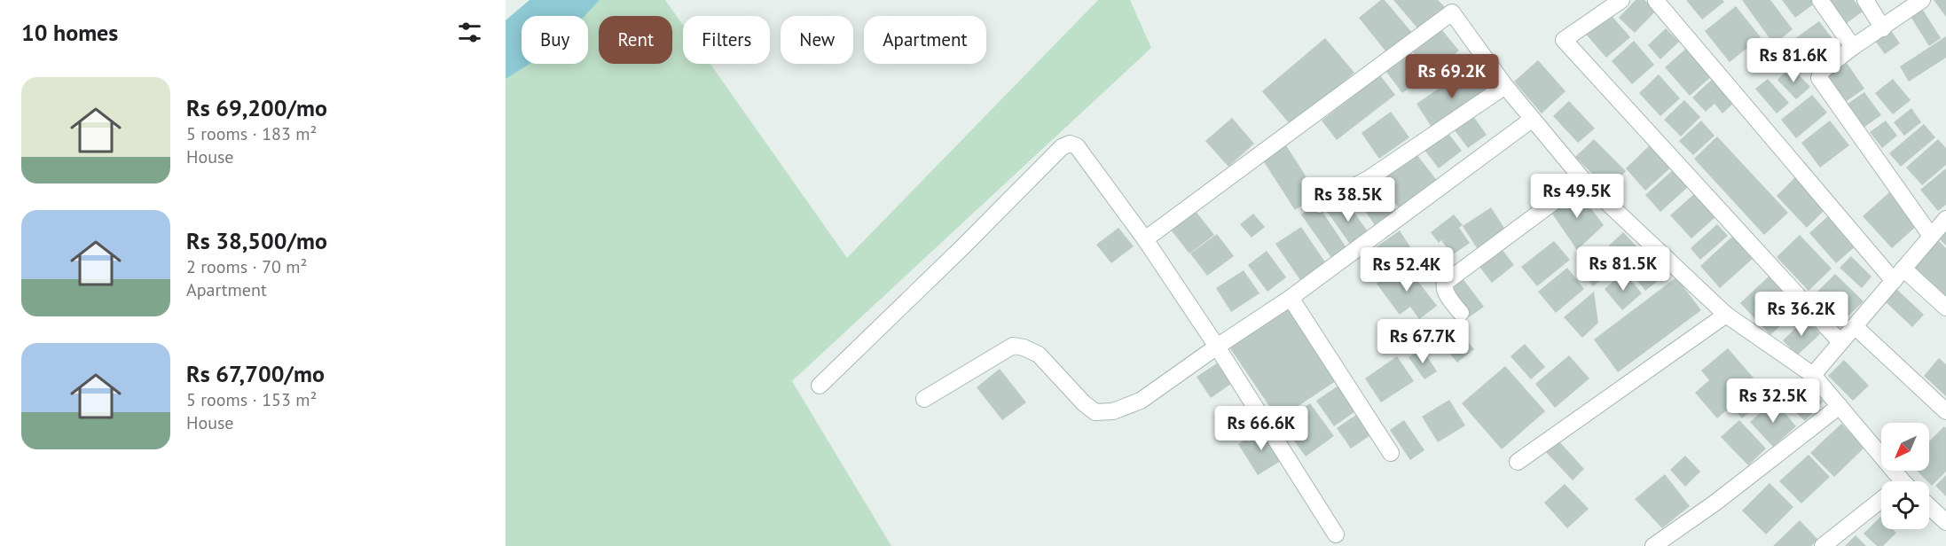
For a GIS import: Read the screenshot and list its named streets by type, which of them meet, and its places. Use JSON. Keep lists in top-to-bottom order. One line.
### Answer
{"north":"bottom left","page":{"heading":"10 homes","chip":["Buy","Rent","Filters","New","Apartment"],"price":["Rs 81.6K","Rs 69.2K","Rs 49.5K","Rs 38.5K","Rs 81.5K","Rs 52.4K","Rs 36.2K","Rs 67.7K","Rs 32.5K","Rs 66.6K"],"list":[{"name":"Rs 69,200/mo","note":"5 rooms · 183 m² · House"},{"name":"Rs 38,500/mo","note":"2 rooms · 70 m² · Apartment"},{"name":"Rs 67,700/mo","note":"5 rooms · 153 m² · House"}]}}
